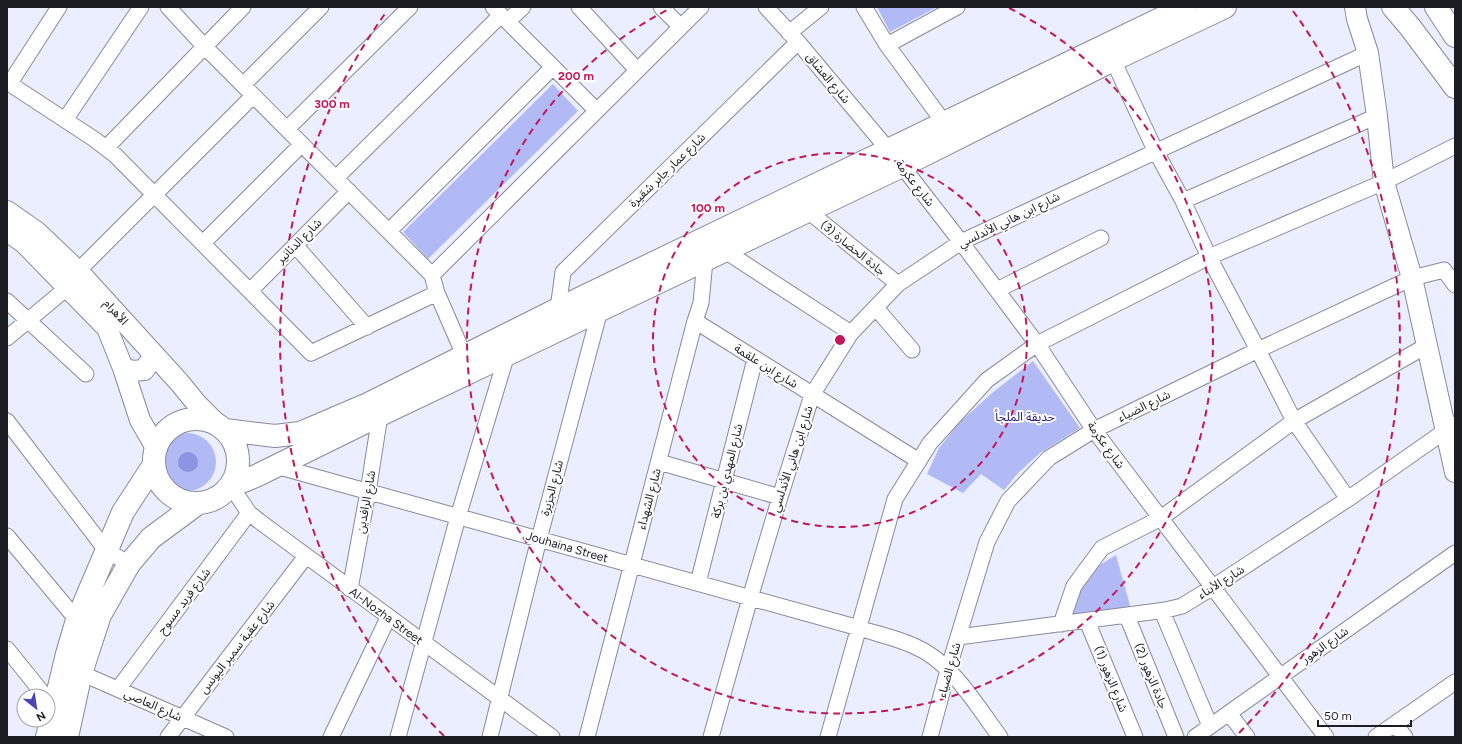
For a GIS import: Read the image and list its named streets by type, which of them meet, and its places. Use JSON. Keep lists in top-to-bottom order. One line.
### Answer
{"streets":{"main road":["الأهرام"],"street":["شارع العشاق","شارع عمار جابر شقيرة","شارع عكرمة","شارع ابن هاني الأندلسي","شارع الدنانير","جادة الحضارة (3)","شارع ابن علقمة","شارع الضياء","شارع المهدي بن بركة","شارع الجزيرة","شارع الشهداء","شارع الرافدين","Jouhaina Street","شارع الأبناء","شارع فريد مسوح","Al-Nozha Street","شارع الزهور","شارع عقبة سمير اليونس","جادة الزهور (2)","شارع الزهور (1)","شارع العاصي"]},"crossings":[["شارع العشاق","شارع عمار جابر شقيرة"],["شارع العشاق","شارع عكرمة"],["شارع عكرمة","شارع ابن هاني الأندلسي"],["شارع عكرمة","شارع الضياء"],["شارع عكرمة","شارع الأبناء"],["شارع عكرمة","شارع الزهور"],["شارع ابن هاني الأندلسي","جادة الحضارة (3)"],["شارع ابن هاني الأندلسي","شارع ابن علقمة"],["شارع ابن هاني الأندلسي","Jouhaina Street"],["الأهرام","Al-Nozha Street"],["شارع ابن علقمة","شارع المهدي بن بركة"],["شارع ابن علقمة","شارع الشهداء"],["شارع الضياء","Jouhaina Street"],["شارع الضياء","شارع الأبناء"],["شارع المهدي بن بركة","Jouhaina Street"],["شارع الجزيرة","Jouhaina Street"],["شارع الجزيرة","Al-Nozha Street"],["شارع الشهداء","Jouhaina Street"],["شارع الرافدين","Jouhaina Street"],["شارع الرافدين","Al-Nozha Street"],["شارع الأبناء","جادة الزهور (2)"],["شارع الأبناء","شارع الزهور (1)"],["شارع فريد مسوح","Al-Nozha Street"],["شارع فريد مسوح","شارع العاصي"],["Al-Nozha Street","شارع عقبة سمير اليونس"],["شارع عقبة سمير اليونس","شارع العاصي"]],"parks":["حديقة الملجأ"],"scale_bar":"50 m","north":"bottom right","rings":["200 m","300 m","100 m"]}
